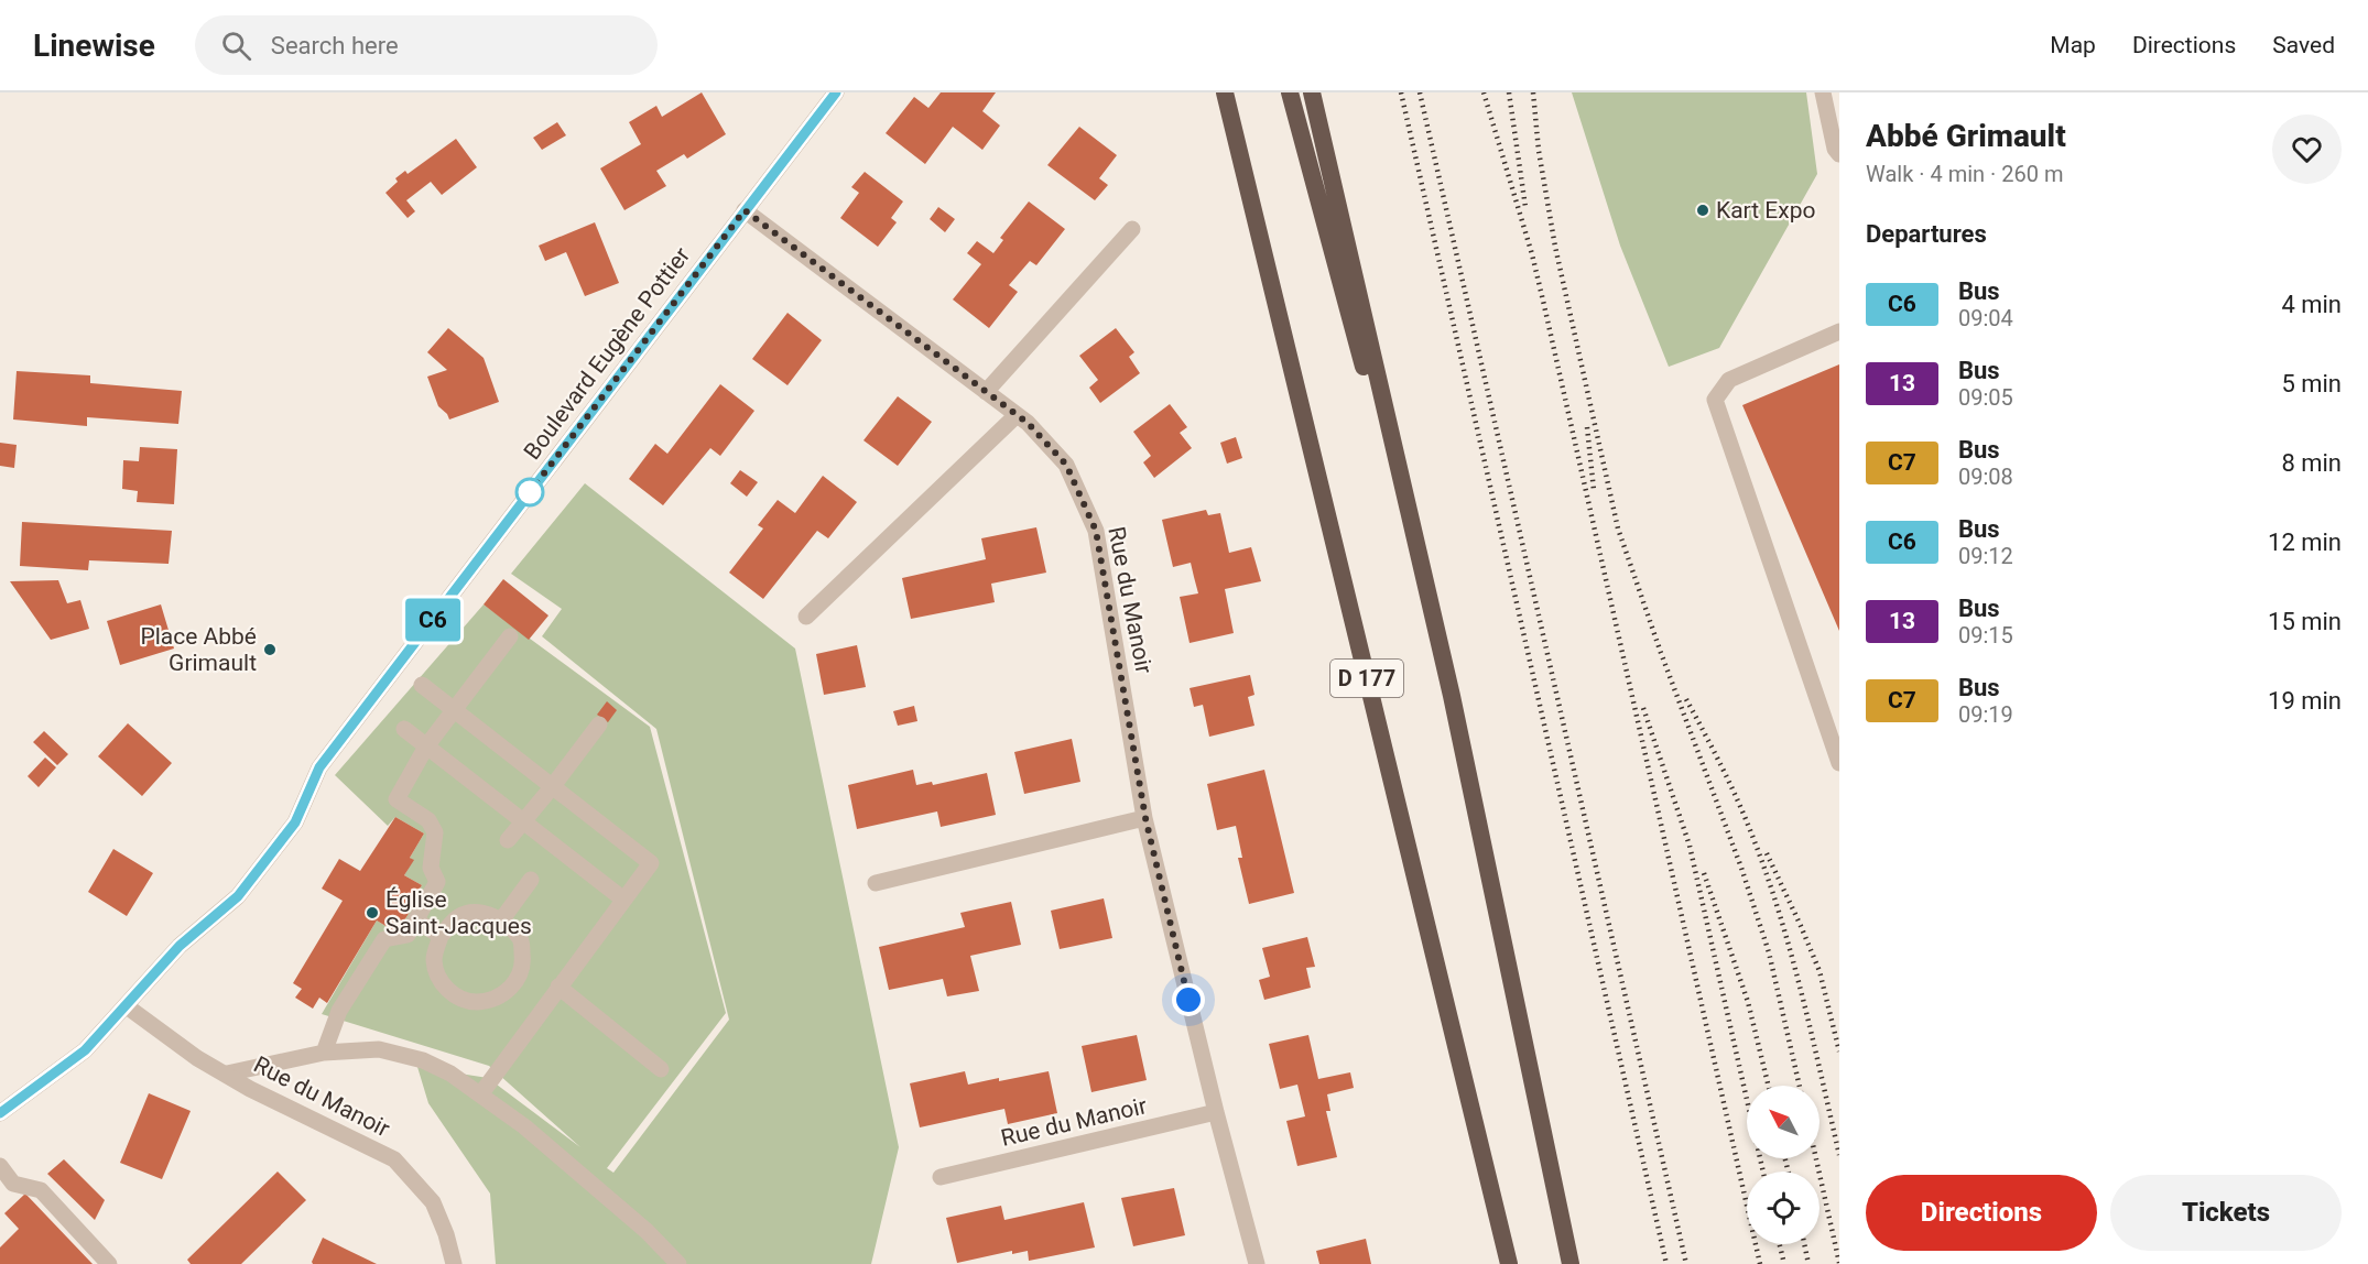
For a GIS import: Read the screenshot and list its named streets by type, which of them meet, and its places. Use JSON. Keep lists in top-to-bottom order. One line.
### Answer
{"streets":{"highway":["D 177"],"street":["Boulevard Eugène Pottier","Rue du Manoir"]},"crossings":[["Boulevard Eugène Pottier","Rue du Manoir"]],"places":["Kart Expo","Place Abbé Grimault","Église Saint-Jacques"],"lines":["bus line C6"],"north":"top left","page":{"header":"Linewise","search":"Search here","nav":["Map","Directions","Saved"],"on_map":"C6","heading":[["Abbé Grimault","Walk · 4 min · 260 m"],"Departures"],"list":[{"mark":"C6","name":"Bus","note":"09:04","value":"4 min"},{"mark":"13","name":"Bus","note":"09:05","value":"5 min"},{"mark":"C7","name":"Bus","note":"09:08","value":"8 min"},{"mark":"C6","name":"Bus","note":"09:12","value":"12 min"},{"mark":"13","name":"Bus","note":"09:15","value":"15 min"},{"mark":"C7","name":"Bus","note":"09:19","value":"19 min"}],"buttons":["Directions","Tickets"]}}
